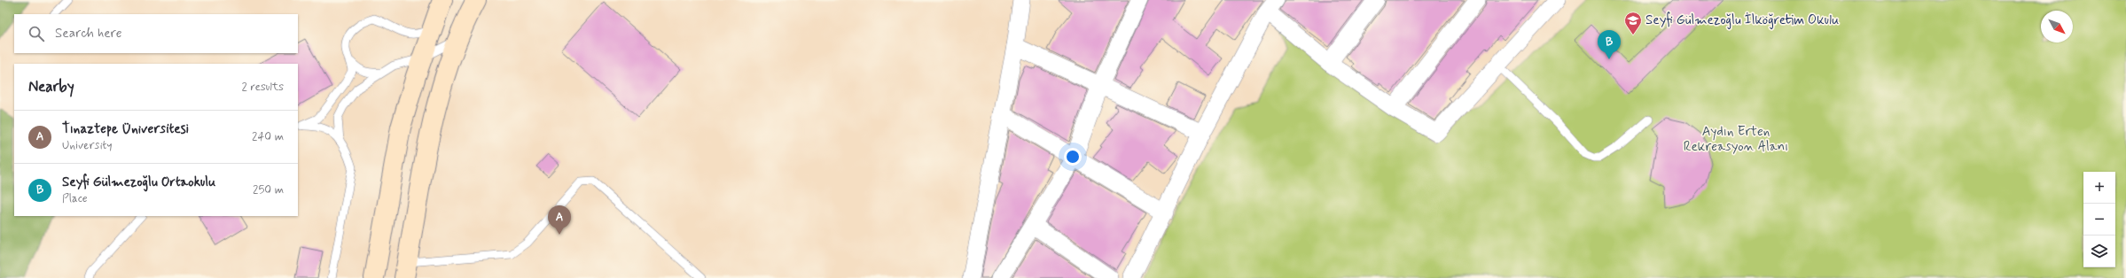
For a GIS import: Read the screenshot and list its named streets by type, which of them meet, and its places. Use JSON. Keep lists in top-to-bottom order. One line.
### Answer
{"parks":["Aydın Erten Rekreasyon Alanı"],"places":{"school or university":["Seyfi Gülmezoğlu İlköğretim Okulu"]},"north":"bottom right","page":{"search":"Search here","pins":["B","A"],"heading":["Nearby","2 results"],"list":[{"mark":"A","name":"Tınaztepe Üniversitesi","note":"University","value":"240 m"},{"mark":"B","name":"Seyfi Gülmezoğlu Ortaokulu","note":"Place","value":"250 m"}],"map_buttons":["+","−"]}}
